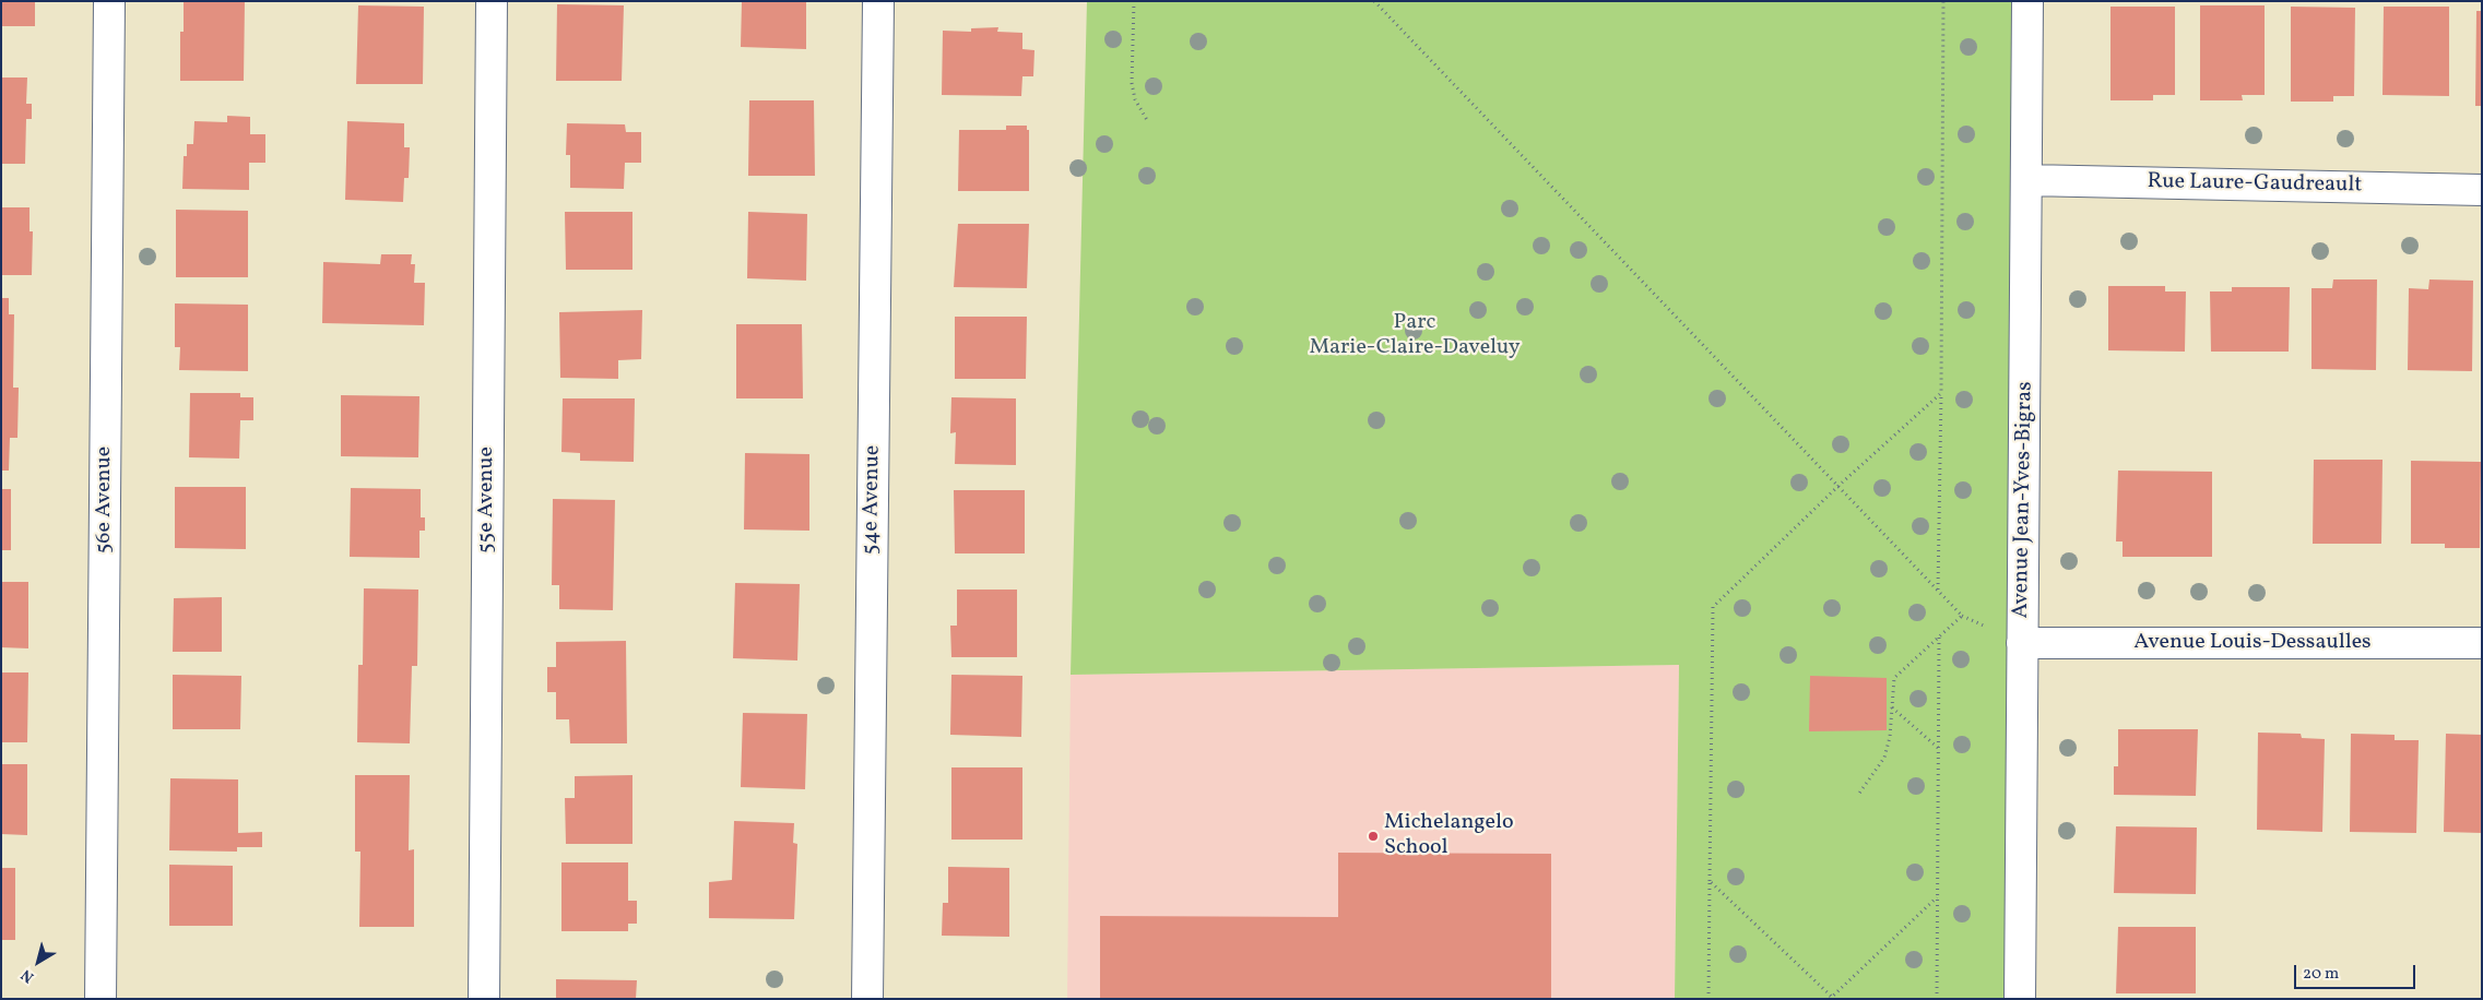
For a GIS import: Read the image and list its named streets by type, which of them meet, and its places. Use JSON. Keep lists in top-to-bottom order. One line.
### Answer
{"streets":{"street":["Rue Laure-Gaudreault","56e Avenue","55e Avenue","54e Avenue","Avenue Jean-Yves-Bigras","Avenue Louis-Dessaulles"]},"crossings":[["Rue Laure-Gaudreault","Avenue Jean-Yves-Bigras"],["Avenue Jean-Yves-Bigras","Avenue Louis-Dessaulles"]],"parks":["Parc Marie-Claire-Daveluy"],"places":["Michelangelo School"],"scale_bar":"20 m","north":"bottom left"}
